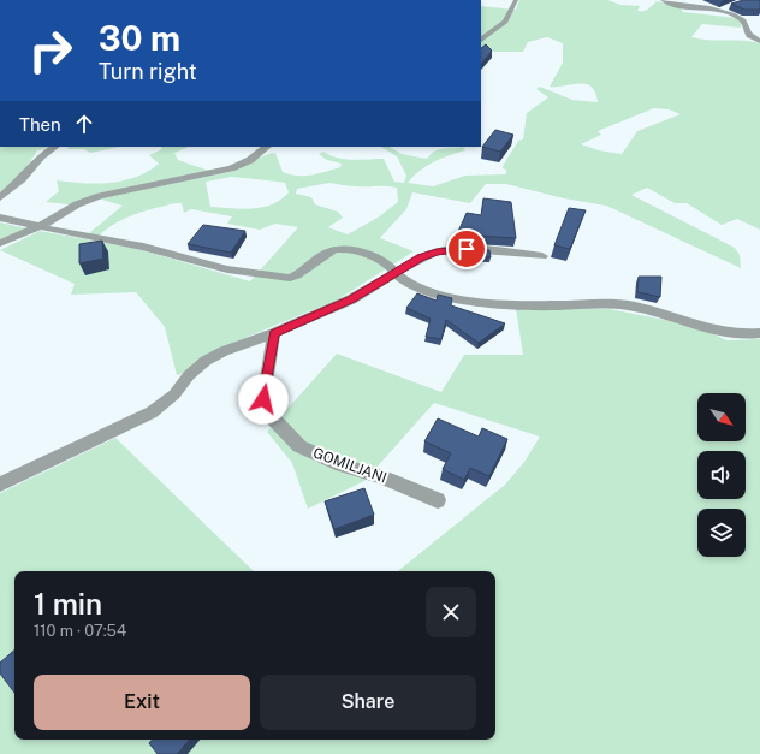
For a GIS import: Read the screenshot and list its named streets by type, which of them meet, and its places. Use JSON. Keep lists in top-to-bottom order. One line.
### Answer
{"streets":{"street":["GOMILJANI"]},"north":"bottom right","page":{"turn":["30 m","Turn right"],"then":"Then","heading":["1 min","110 m · 07:54"],"buttons":["Exit","Share"]}}
